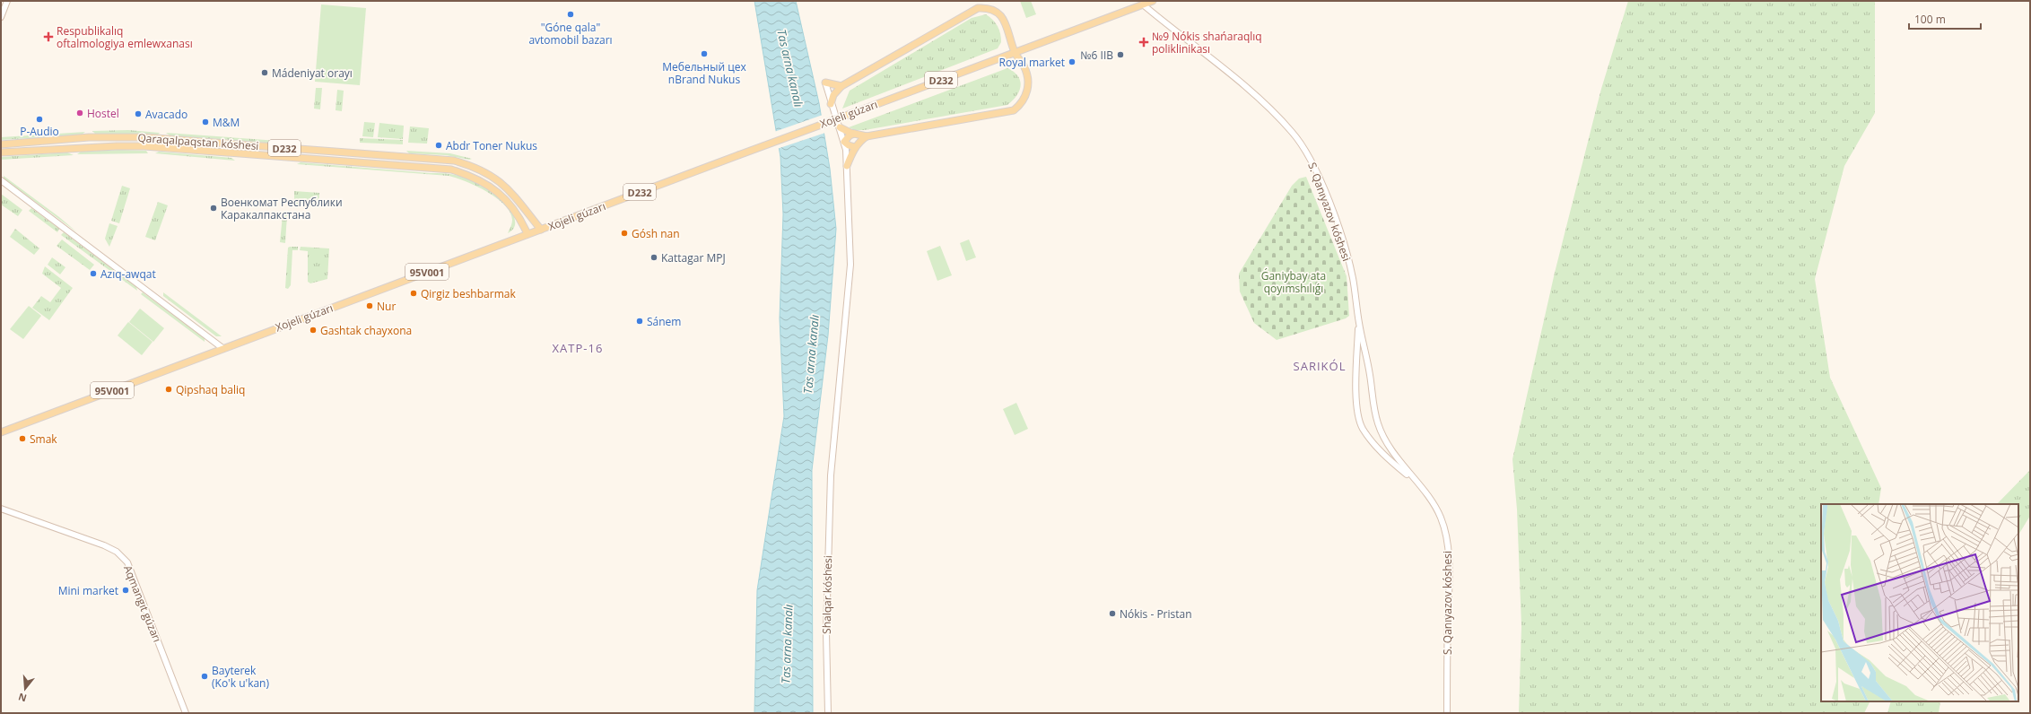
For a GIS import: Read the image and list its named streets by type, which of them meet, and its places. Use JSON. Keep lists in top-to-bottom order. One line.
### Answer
{"streets":{"main road":["D232","Xojeli gúzarı","Qaraqalpaqstan kóshesi","95V001"],"street":["S. Qanıyazov kóshesi","Shalqar kóshesi","Aqmangıt gúzarı"]},"crossings":[["Xojeli gúzarı","Qaraqalpaqstan kóshesi"],["Xojeli gúzarı","S. Qanıyazov kóshesi"]],"districts":["XATP-16","SARIKÓL"],"water":["Tas arna kanalı"],"parks":["Ǵaniybay ata qoyımshılıǵı"],"places":{"other":["\"Góne qala\" avtomobil bazarı","Мебельный цех nBrand Nukus","№6 IIB","Royal market","Mádeniyat orayı","Hostel","Avacado","P-Audio","M&M","Abdr Toner Nukus","Военкомат Республики Каракалпакстана","Gósh nan","Kattagar MPJ","Azıq-awqat","Qirgiz beshbarmak","Nur","Sánem","Gashtak chayxona","Qipshaq baliq","Smak","Mini market","Nókis - Pristan","Bayterek (Ko'k u'kan)"],"health":["Respublikalıq oftalmologiya emlewxanası","№9 Nókis shańaraqlıq poliklinikası"]},"scale_bar":"100 m","north":"bottom"}
